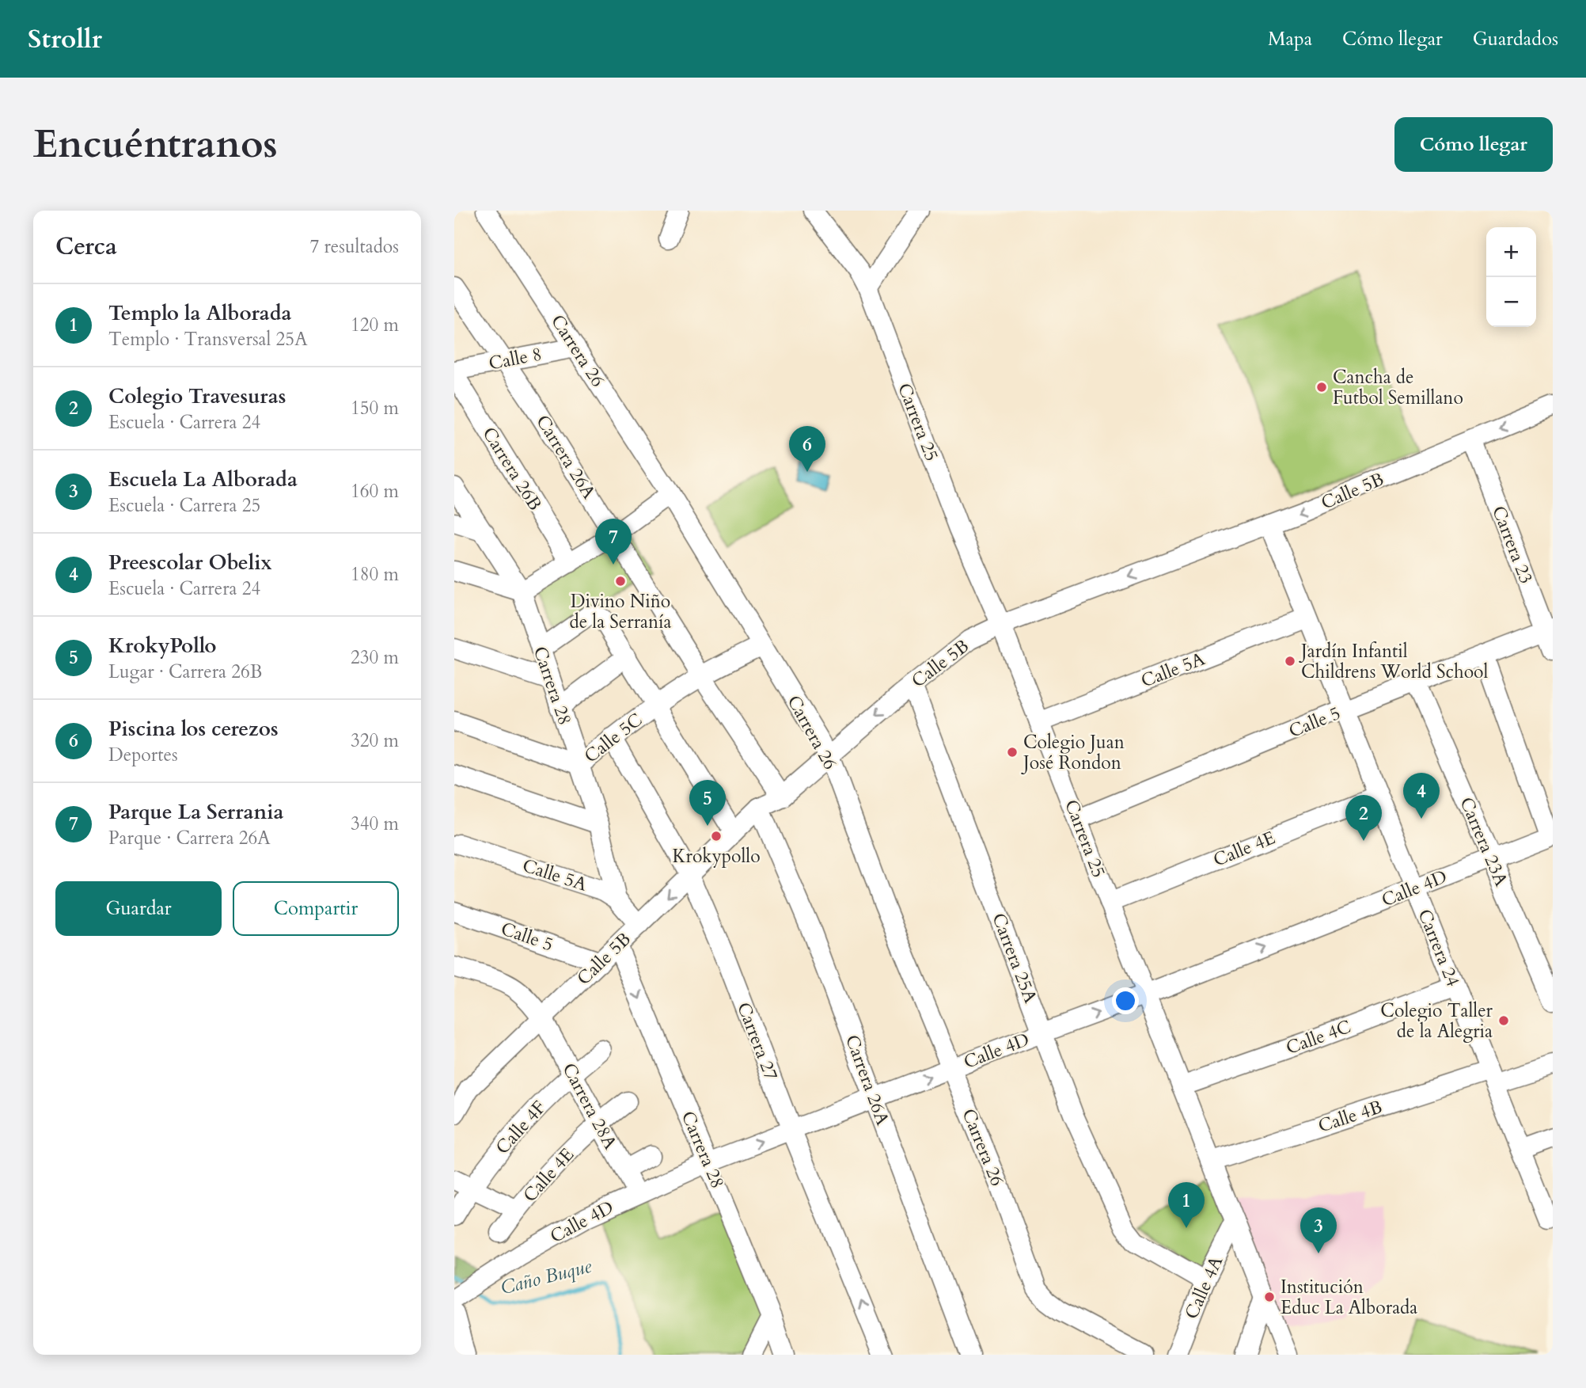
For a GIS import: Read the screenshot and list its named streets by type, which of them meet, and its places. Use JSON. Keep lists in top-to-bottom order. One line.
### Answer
{"streets":{"street":["Carrera 26","Calle 8","Carrera 25","Carrera 26A","Carrera 26B","Calle 5B","Carrera 23","Calle 5A","Carrera 28","Calle 5","Calle 5C","Carrera 23A","Calle 4E","Calle 4D","Carrera 24","Carrera 25A","Calle 4C","Carrera 27","Carrera 28A","Calle 4B","Calle 4F","Calle 4A"]},"crossings":[["Carrera 26","Calle 8"],["Carrera 26","Calle 5B"],["Carrera 26","Calle 5C"],["Carrera 26","Calle 4D"],["Calle 8","Carrera 26A"],["Calle 8","Carrera 26B"],["Carrera 25","Calle 5B"],["Carrera 25","Calle 5A"],["Carrera 25","Calle 5"],["Carrera 25","Calle 4E"],["Carrera 25","Calle 4D"],["Carrera 25","Calle 4C"],["Carrera 25","Calle 4B"],["Carrera 25","Calle 4A"],["Carrera 26A","Calle 5B"],["Carrera 26A","Calle 5C"],["Carrera 26A","Calle 4D"],["Calle 5B","Carrera 23"],["Calle 5B","Calle 5A"],["Calle 5B","Carrera 28"],["Calle 5B","Calle 5"],["Calle 5B","Carrera 24"],["Calle 5B","Carrera 25A"],["Calle 5B","Carrera 27"],["Calle 5B","Carrera 28A"],["Carrera 23","Calle 5"],["Calle 5A","Carrera 28"],["Calle 5A","Carrera 24"],["Carrera 28","Calle 5C"],["Carrera 28","Calle 4D"],["Calle 5","Carrera 23A"],["Calle 5","Carrera 24"],["Calle 5C","Carrera 27"],["Carrera 23A","Calle 4D"],["Calle 4E","Carrera 24"],["Calle 4E","Carrera 28A"],["Calle 4D","Carrera 24"],["Calle 4D","Carrera 25A"],["Calle 4D","Carrera 27"],["Calle 4D","Carrera 28A"],["Carrera 24","Calle 4C"],["Carrera 24","Calle 4B"],["Carrera 25A","Calle 4A"],["Carrera 28A","Calle 4F"]],"one_way":["Calle 5B","Calle 4D","Carrera 27"],"water":["Caño Buque"],"places":["Cancha de Futbol Semillano","Divino Niño de la Serranía","Jardín Infantil Childrens World School","Colegio Juan José Rondon","Krokypollo","Colegio Taller de la Alegria","Institución Educ La Alborada"],"page":{"header":"Strollr","nav":["Mapa","Cómo llegar","Guardados"],"buttons":["Cómo llegar",["Guardar","Compartir"]],"title":"Encuéntranos","heading":["Cerca","7 resultados"],"map_buttons":["+","−"],"list":[{"mark":"1","name":"Templo la Alborada","note":"Templo · Transversal 25A","value":"120 m"},{"mark":"2","name":"Colegio Travesuras","note":"Escuela · Carrera 24","value":"150 m"},{"mark":"3","name":"Escuela La Alborada","note":"Escuela · Carrera 25","value":"160 m"},{"mark":"4","name":"Preescolar Obelix","note":"Escuela · Carrera 24","value":"180 m"},{"mark":"5","name":"KrokyPollo","note":"Lugar · Carrera 26B","value":"230 m"},{"mark":"6","name":"Piscina los cerezos","note":"Deportes","value":"320 m"},{"mark":"7","name":"Parque La Serrania","note":"Parque · Carrera 26A","value":"340 m"}],"pins":["6","7","4","5","2","1","3"]}}
